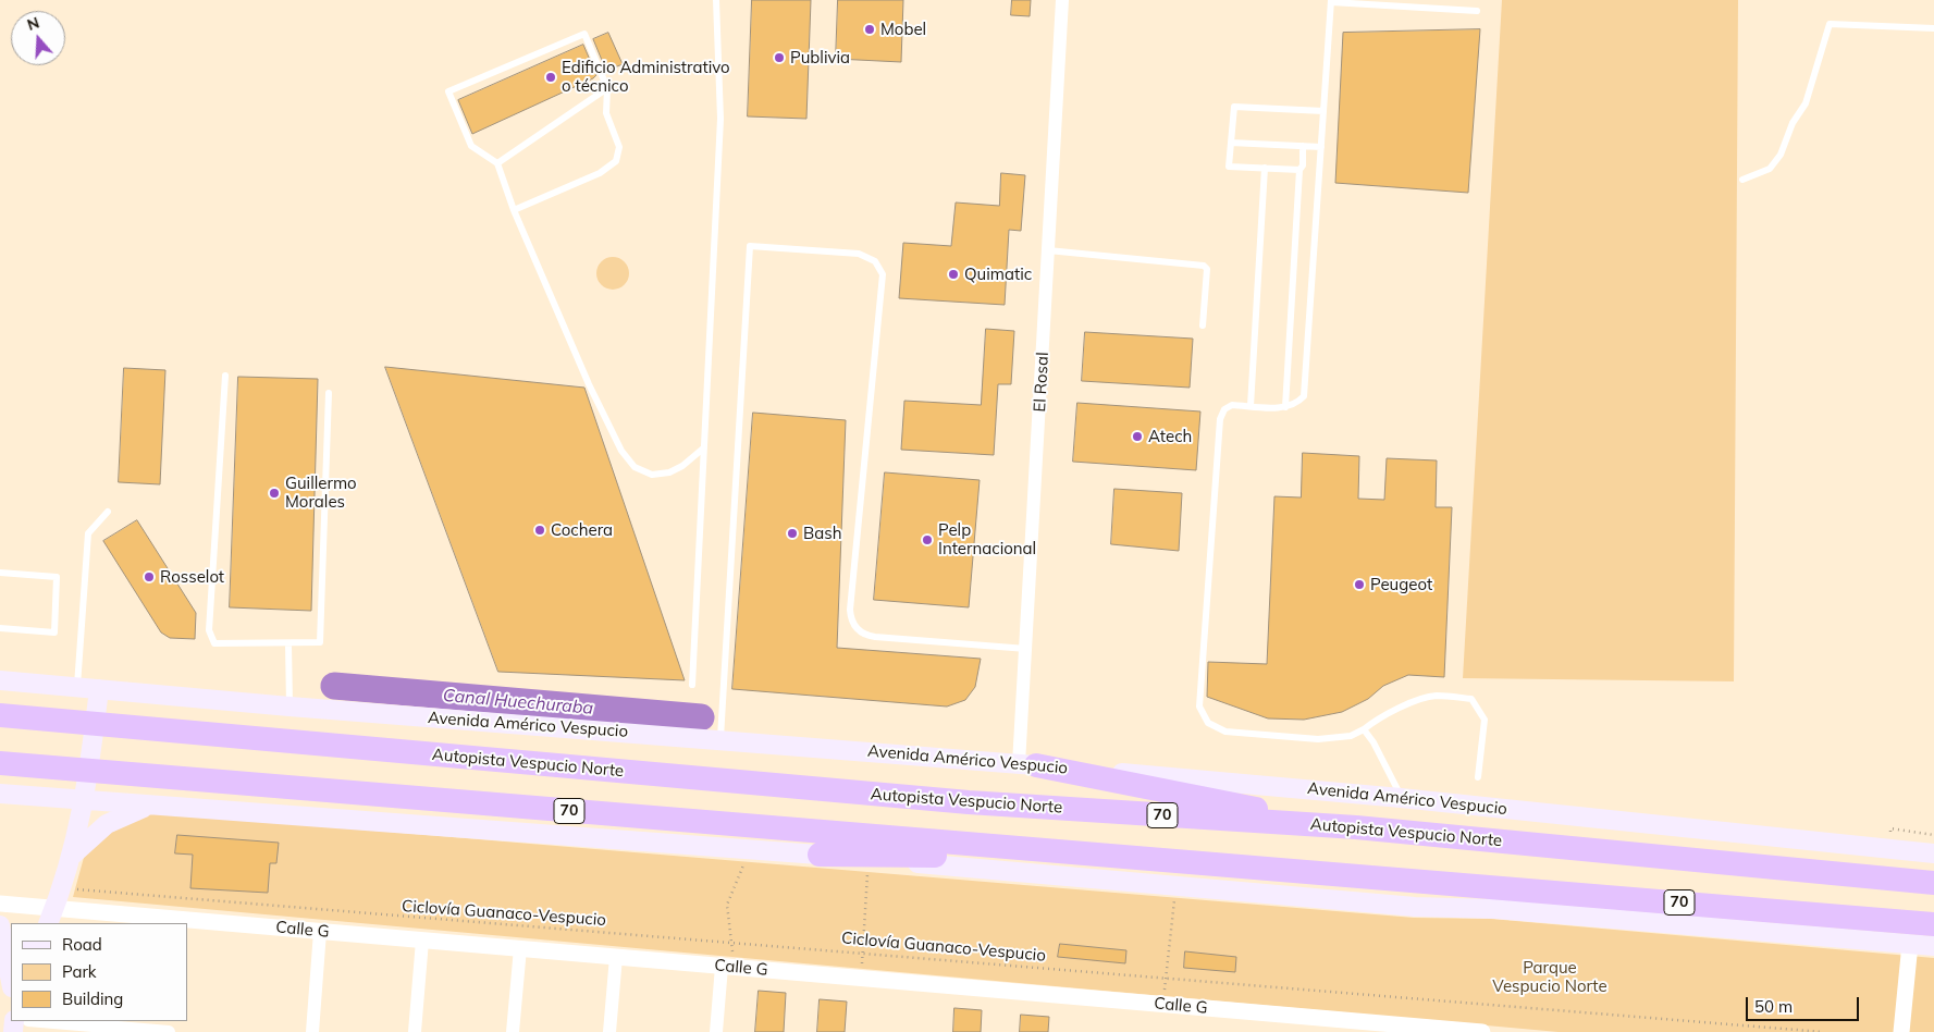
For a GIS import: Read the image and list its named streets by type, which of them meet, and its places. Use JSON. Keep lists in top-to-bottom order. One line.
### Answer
{"streets":{"highway":["Autopista Vespucio Norte","70"],"main road":["Avenida Américo Vespucio"],"street":["El Rosal","Calle G"],"path":["Ciclovía Guanaco-Vespucio"]},"crossings":[["El Rosal","Avenida Américo Vespucio"]],"water":["Canal Huechuraba"],"parks":["Parque Vespucio Norte"],"places":["Mobel","Publivia","Edificio Administrativo o técnico","Quimatic","Atech","Guillermo Morales","Cochera","Bash","Pelp Internacional","Rosselot","Peugeot"],"legend":["Road","Park","Building"],"scale_bar":"50 m","north":"top"}
